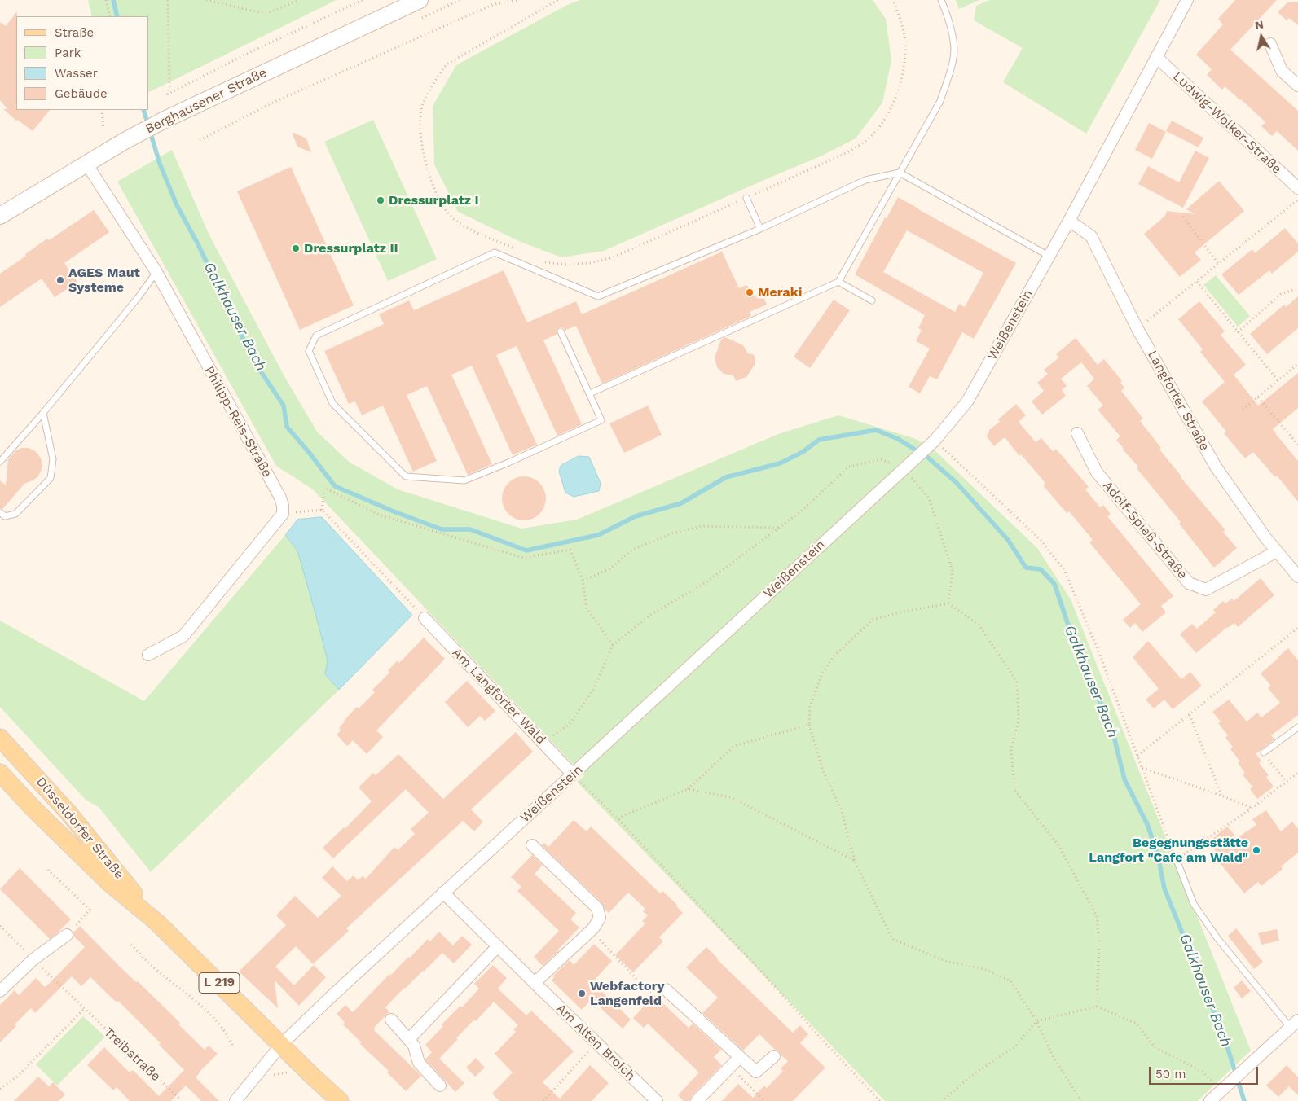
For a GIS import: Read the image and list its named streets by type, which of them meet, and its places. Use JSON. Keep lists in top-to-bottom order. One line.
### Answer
{"streets":{"main road":["Berghausener Straße","Düsseldorfer Straße","L 219"],"street":["Ludwig-Wolker-Straße","Weißenstein","Langforter Straße","Philipp-Reis-Straße","Adolf-Spieß-Straße","Am Langforter Wald","Am Alten Broich"],"path":["Treibstraße"]},"crossings":[["Berghausener Straße","Philipp-Reis-Straße"],["Ludwig-Wolker-Straße","Weißenstein"],["Weißenstein","Langforter Straße"],["Weißenstein","Am Langforter Wald"],["Weißenstein","Düsseldorfer Straße"],["Weißenstein","Am Alten Broich"],["Langforter Straße","Adolf-Spieß-Straße"]],"water":["Galkhauser Bach"],"places":["Dressurplatz I","Dressurplatz II","AGES Maut Systeme","Meraki","Begegnungsstätte Langfort \"Cafe am Wald\"","Webfactory Langenfeld"],"legend":["Straße","Park","Wasser","Gebäude"],"scale_bar":"50 m","north":"top"}
